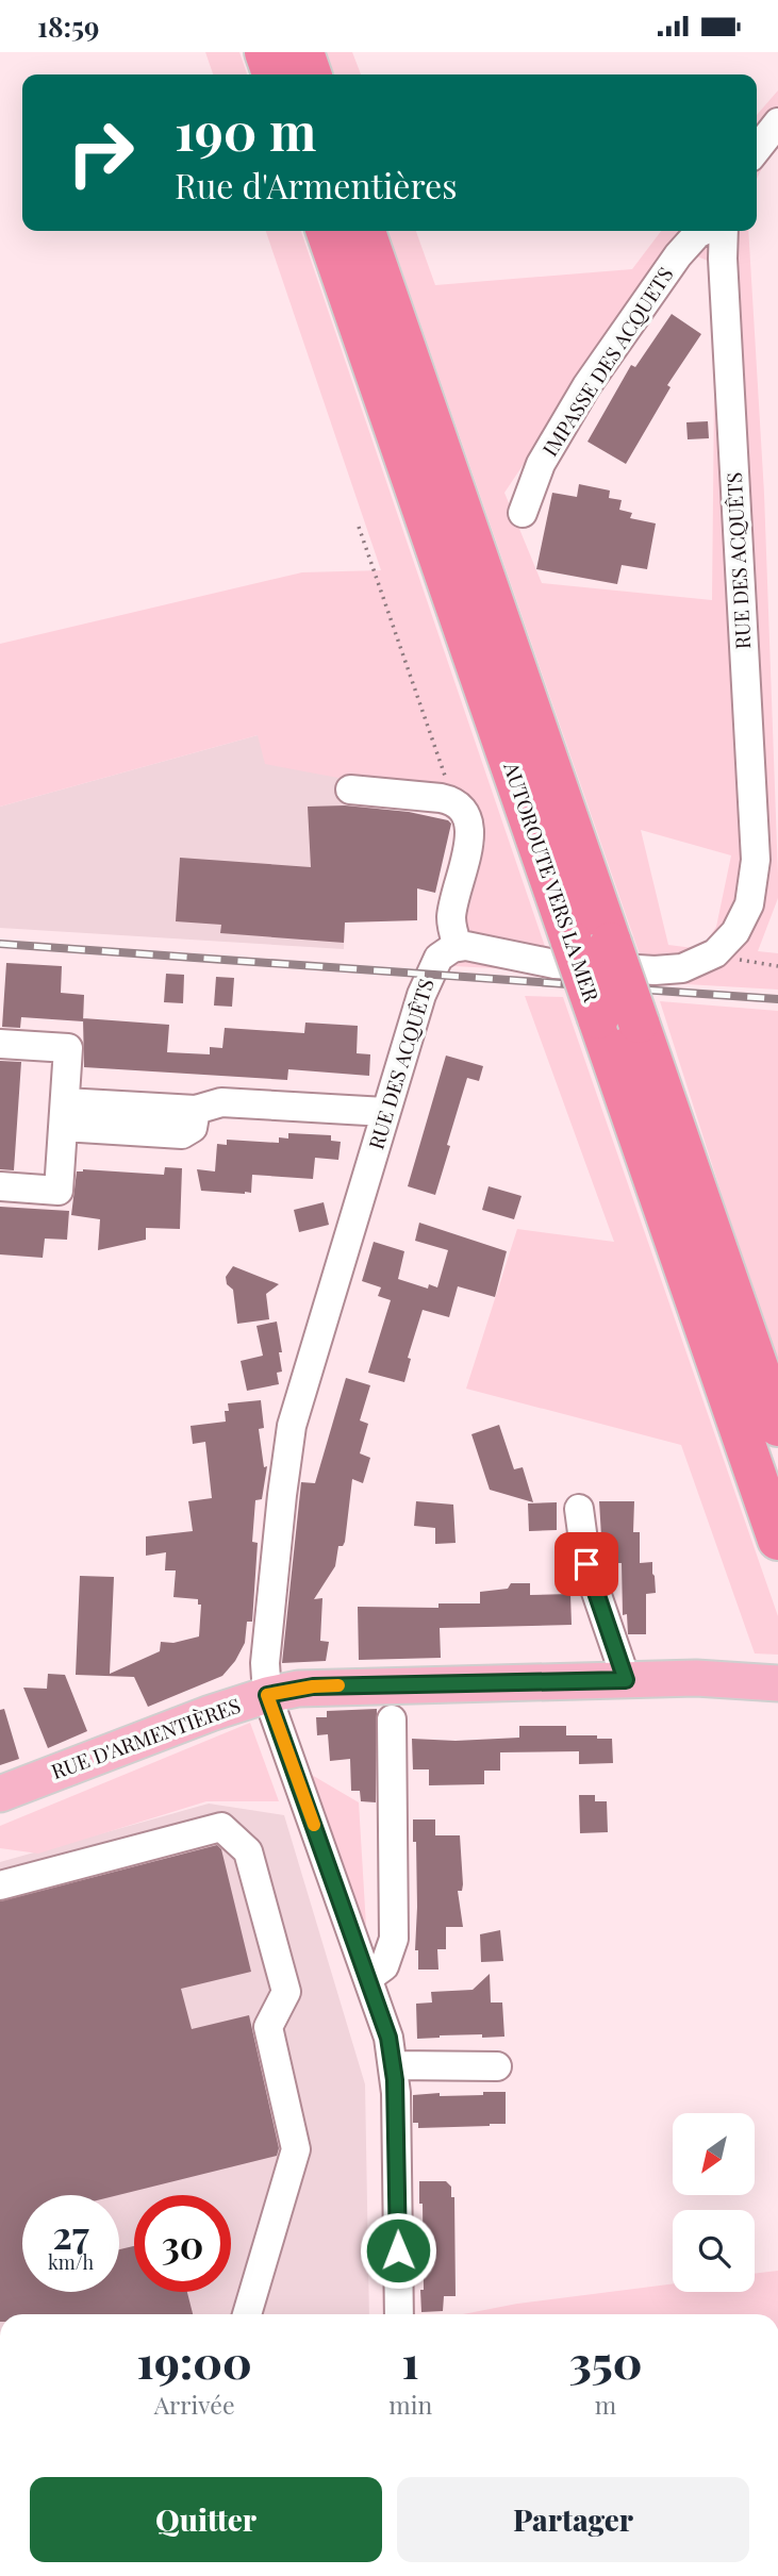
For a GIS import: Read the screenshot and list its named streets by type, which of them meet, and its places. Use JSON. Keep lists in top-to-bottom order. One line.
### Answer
{"streets":{"highway":["AUTOROUTE VERS LA MER"],"main road":["RUE D'ARMENTIÈRES"],"street":["IMPASSE DES ACQUETS","RUE DES ACQUÊTS"]},"crossings":[["RUE DES ACQUÊTS","RUE D'ARMENTIÈRES"]],"north":"bottom left","page":{"status":"18:59","turn":["190 m","Rue d'Armentières"],"speed":"27 km/h","limit":"30","eta":["19:00","Arrivée","1","min","350","m"],"buttons":["Quitter","Partager"]}}
